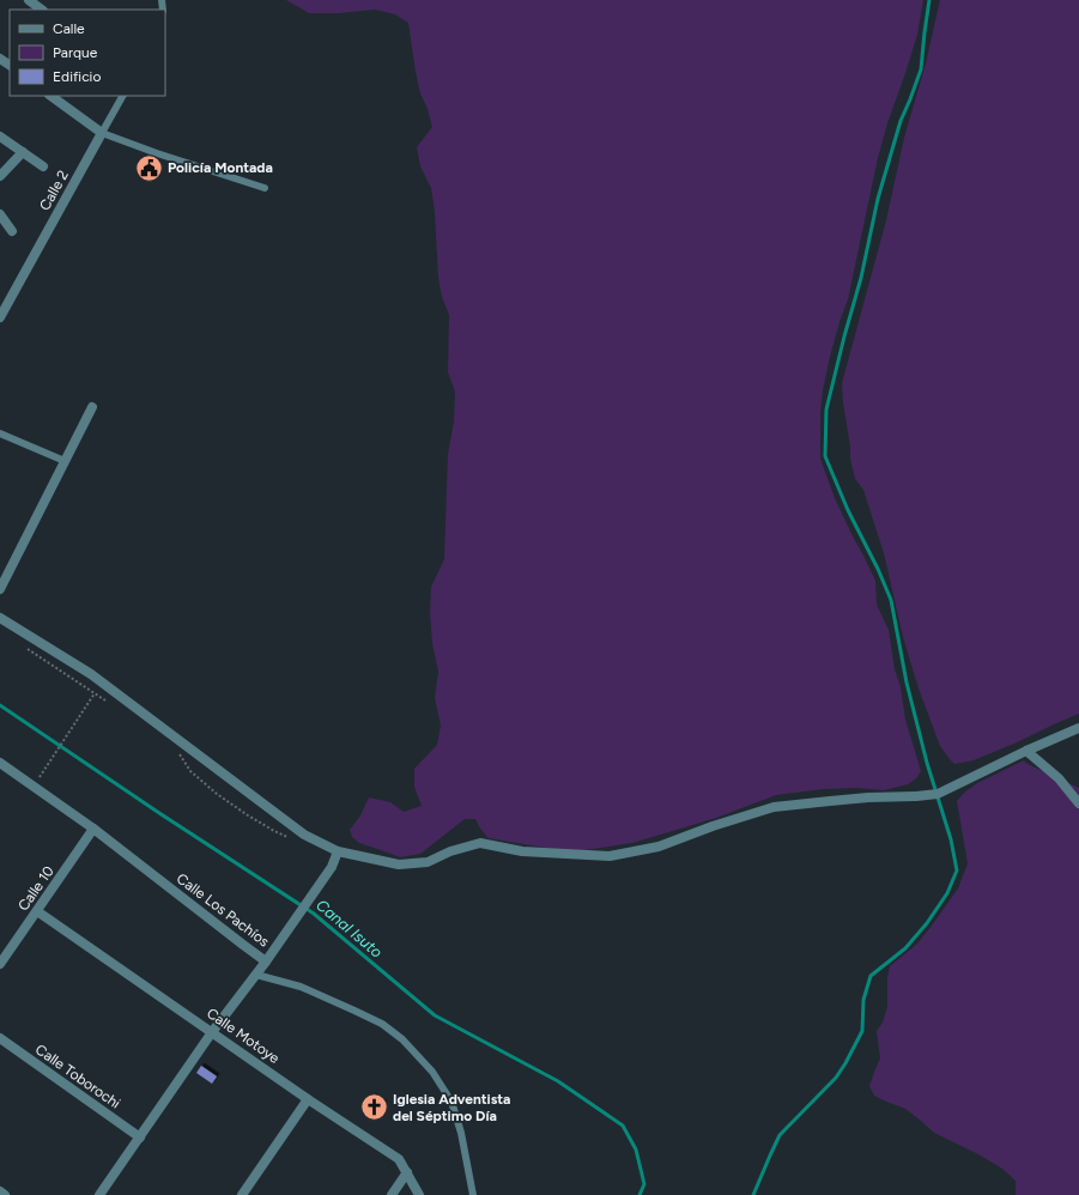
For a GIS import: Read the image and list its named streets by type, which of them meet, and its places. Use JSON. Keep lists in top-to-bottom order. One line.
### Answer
{"streets":{"street":["Calle 2","Calle 10","Calle Los Pachíos","Calle Motoye","Calle Toborochi"]},"crossings":[["Calle 10","Calle Los Pachíos"],["Calle 10","Calle Motoye"],["Calle Los Pachíos","Calle Motoye"],["Calle Los Pachíos","Calle Toborochi"]],"water":["Canal Isuto"],"places":{"public building":["Policía Montada"],"church":["Iglesia Adventista del Séptimo Día"]},"legend":["Calle","Parque","Edificio"]}
